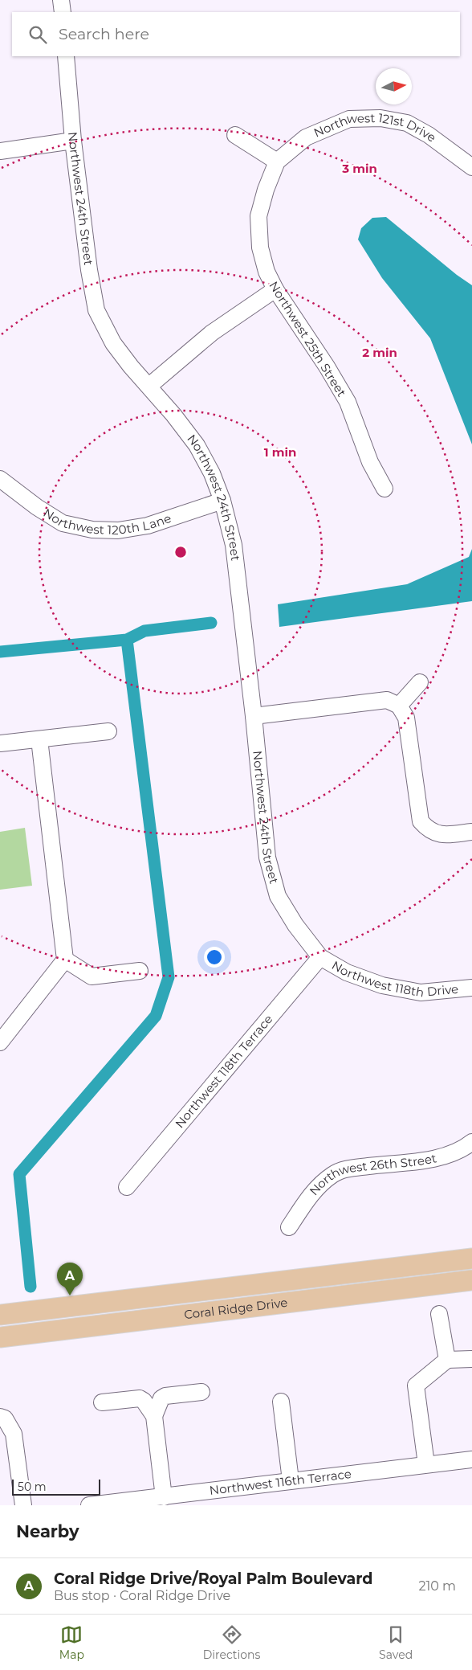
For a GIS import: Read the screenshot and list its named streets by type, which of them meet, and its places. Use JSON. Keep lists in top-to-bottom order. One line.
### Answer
{"streets":{"main road":["Coral Ridge Drive"],"street":["Northwest 121st Drive","Northwest 24th Street","Northwest 25th Street","Northwest 120th Lane","Northwest 118th Drive","Northwest 118th Terrace","Northwest 26th Street","Northwest 116th Terrace"]},"crossings":[["Northwest 121st Drive","Northwest 25th Street"],["Northwest 24th Street","Northwest 120th Lane"],["Northwest 24th Street","Northwest 118th Drive"],["Northwest 24th Street","Northwest 118th Terrace"],["Northwest 118th Drive","Northwest 118th Terrace"]],"scale_bar":"50 m","north":"right","page":{"search":"Search here","pins":"A","scale":"50 m","heading":"Nearby","list":[{"mark":"A","name":"Coral Ridge Drive/Royal Palm Boulevard","note":"Bus stop · Coral Ridge Drive","value":"210 m"}],"nav":["Map","Directions","Saved"]},"rings":["3 min","2 min","1 min"]}
